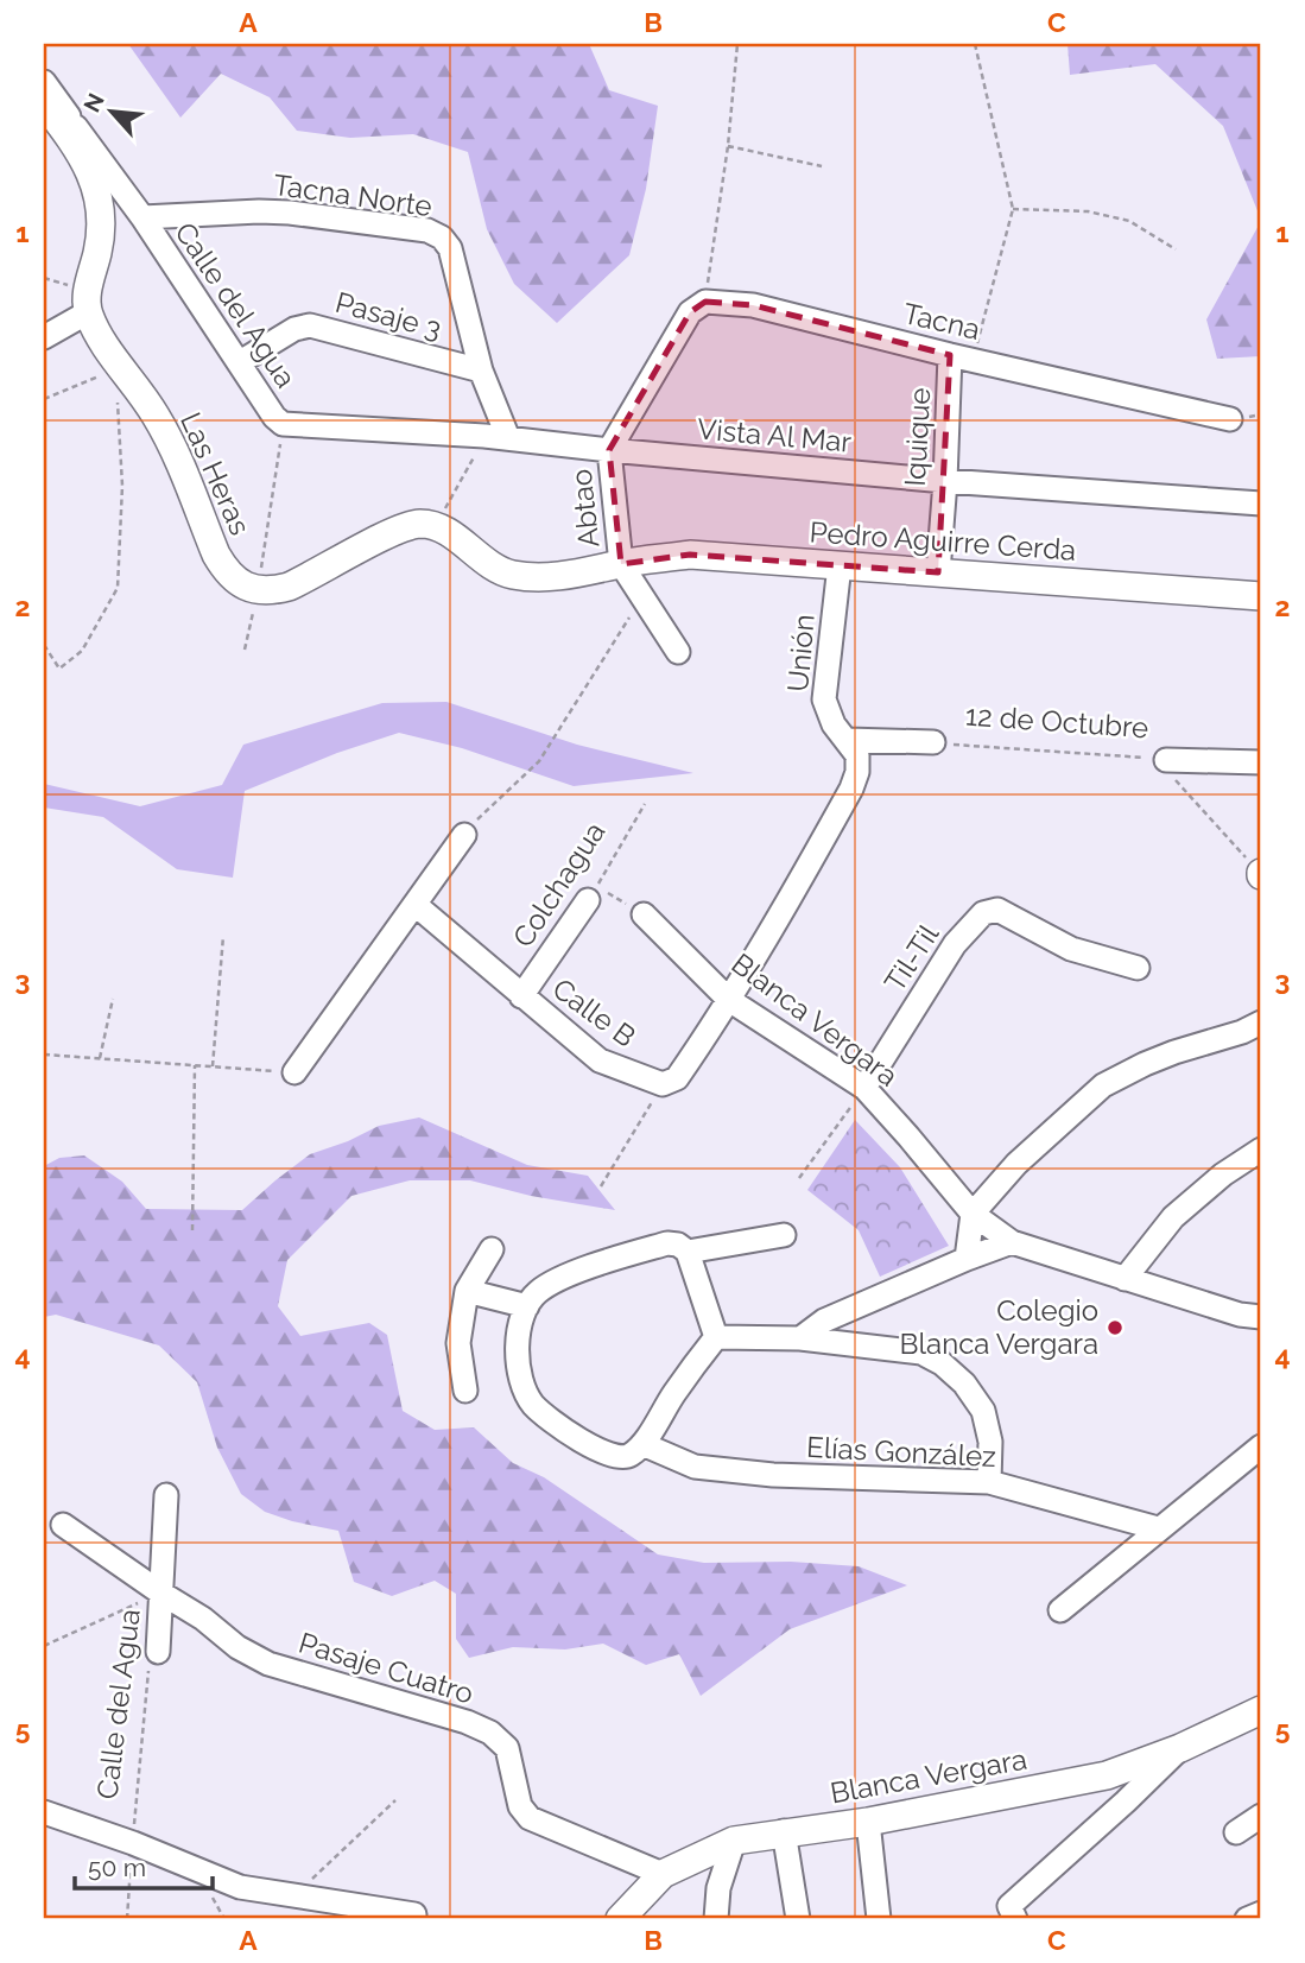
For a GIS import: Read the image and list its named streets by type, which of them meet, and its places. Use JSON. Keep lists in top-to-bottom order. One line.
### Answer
{"streets":{"street":["Tacna Norte","Calle del Agua","Pasaje 3","Tacna","Vista Al Mar","Iquique","Las Heras","Abtao","Pedro Aguirre Cerda","Unión","12 de Octubre","Colchagua","Til-Til","Calle B","Blanca Vergara","Elías González","Pasaje Cuatro"]},"crossings":[["Tacna Norte","Calle del Agua"],["Tacna Norte","Pasaje 3"],["Tacna Norte","Vista Al Mar"],["Calle del Agua","Pasaje 3"],["Calle del Agua","Vista Al Mar"],["Calle del Agua","Las Heras"],["Calle del Agua","Pasaje Cuatro"],["Tacna","Iquique"],["Tacna","Abtao"],["Vista Al Mar","Iquique"],["Vista Al Mar","Abtao"],["Iquique","Pedro Aguirre Cerda"],["Abtao","Pedro Aguirre Cerda"],["Pedro Aguirre Cerda","Unión"],["Unión","12 de Octubre"],["Unión","Blanca Vergara"],["Colchagua","Calle B"],["Til-Til","Blanca Vergara"],["Blanca Vergara","Pasaje Cuatro"]],"places":["Colegio Blanca Vergara"],"scale_bar":"50 m","north":"top left","grid":{"columns":["A","B","C"],"rows":["1","2","3","4","5"]}}
